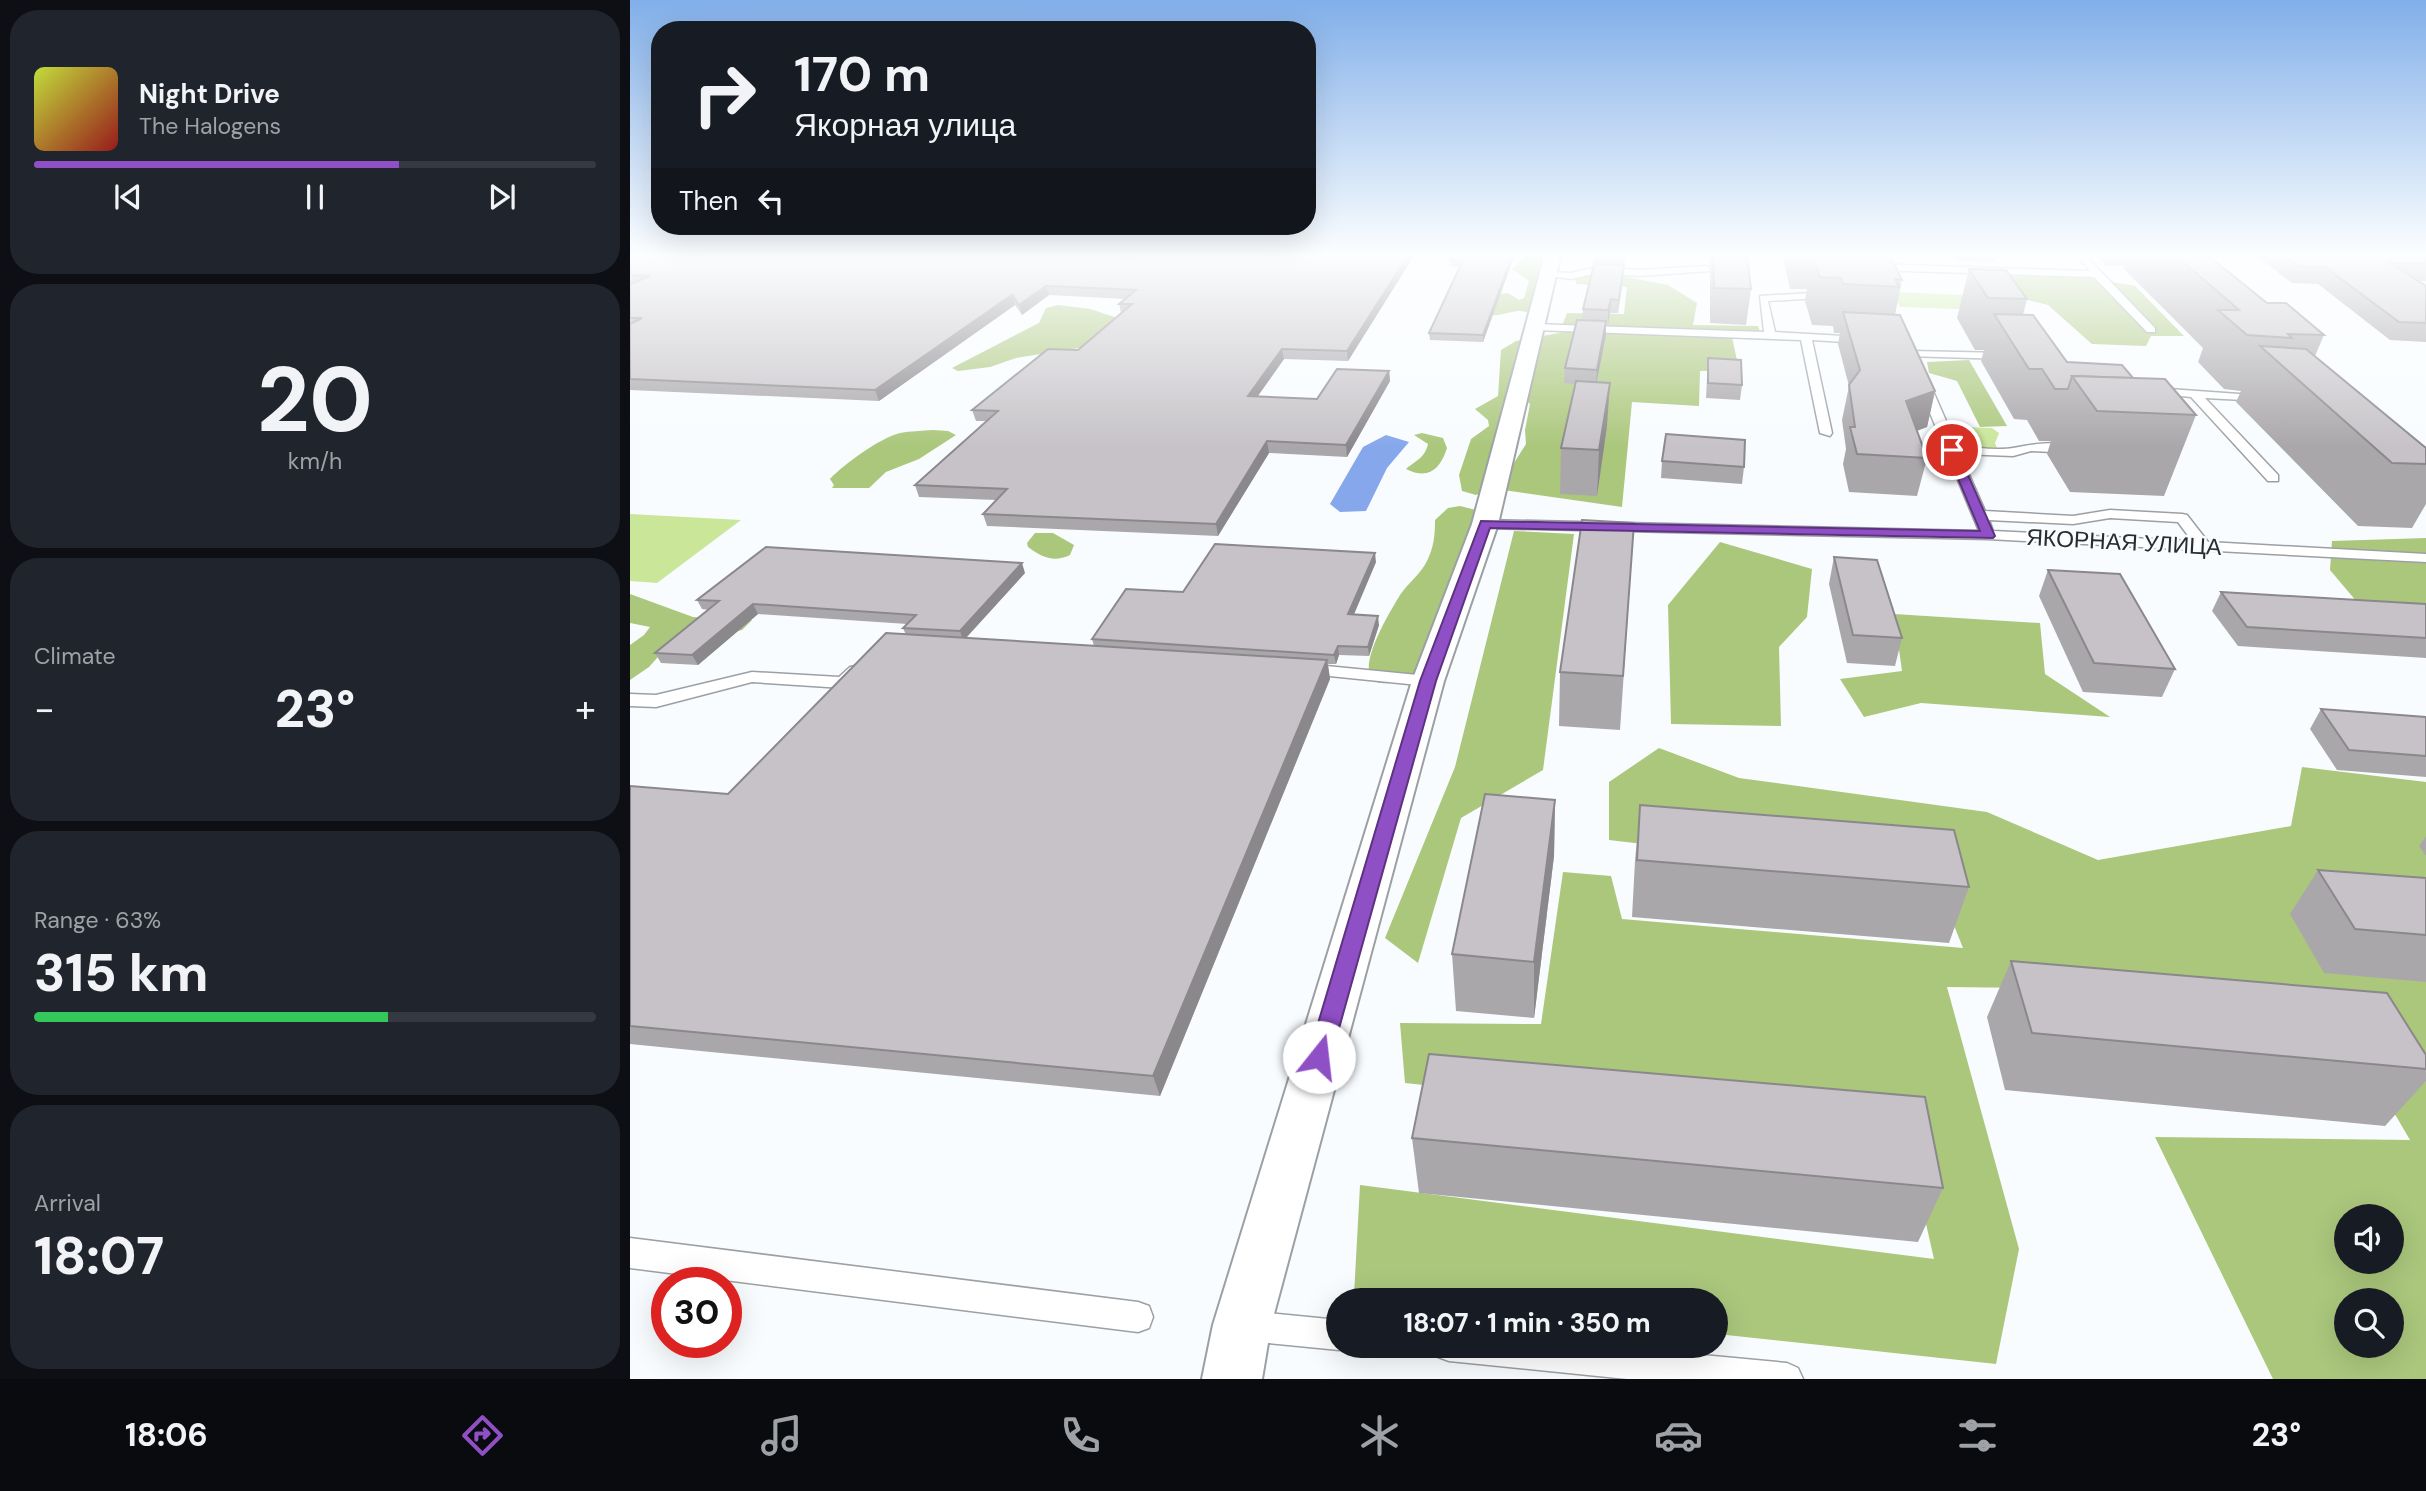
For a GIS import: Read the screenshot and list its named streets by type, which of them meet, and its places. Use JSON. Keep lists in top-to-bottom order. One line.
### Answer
{"streets":{"lane":["ЯКОРНАЯ УЛИЦА"]},"page":{"turn":["170 m","Якорная улица"],"song":["Night Drive","The Halogens"],"then":"Then","tile":[["20","km/h"],"Climate",["Range · 63%","315 km"],["Arrival","18:07"]],"heat":["−","23°","+"],"limit":"30","trip":"18:07 · 1 min · 350 m","tabs":["18:06","23°"]}}
